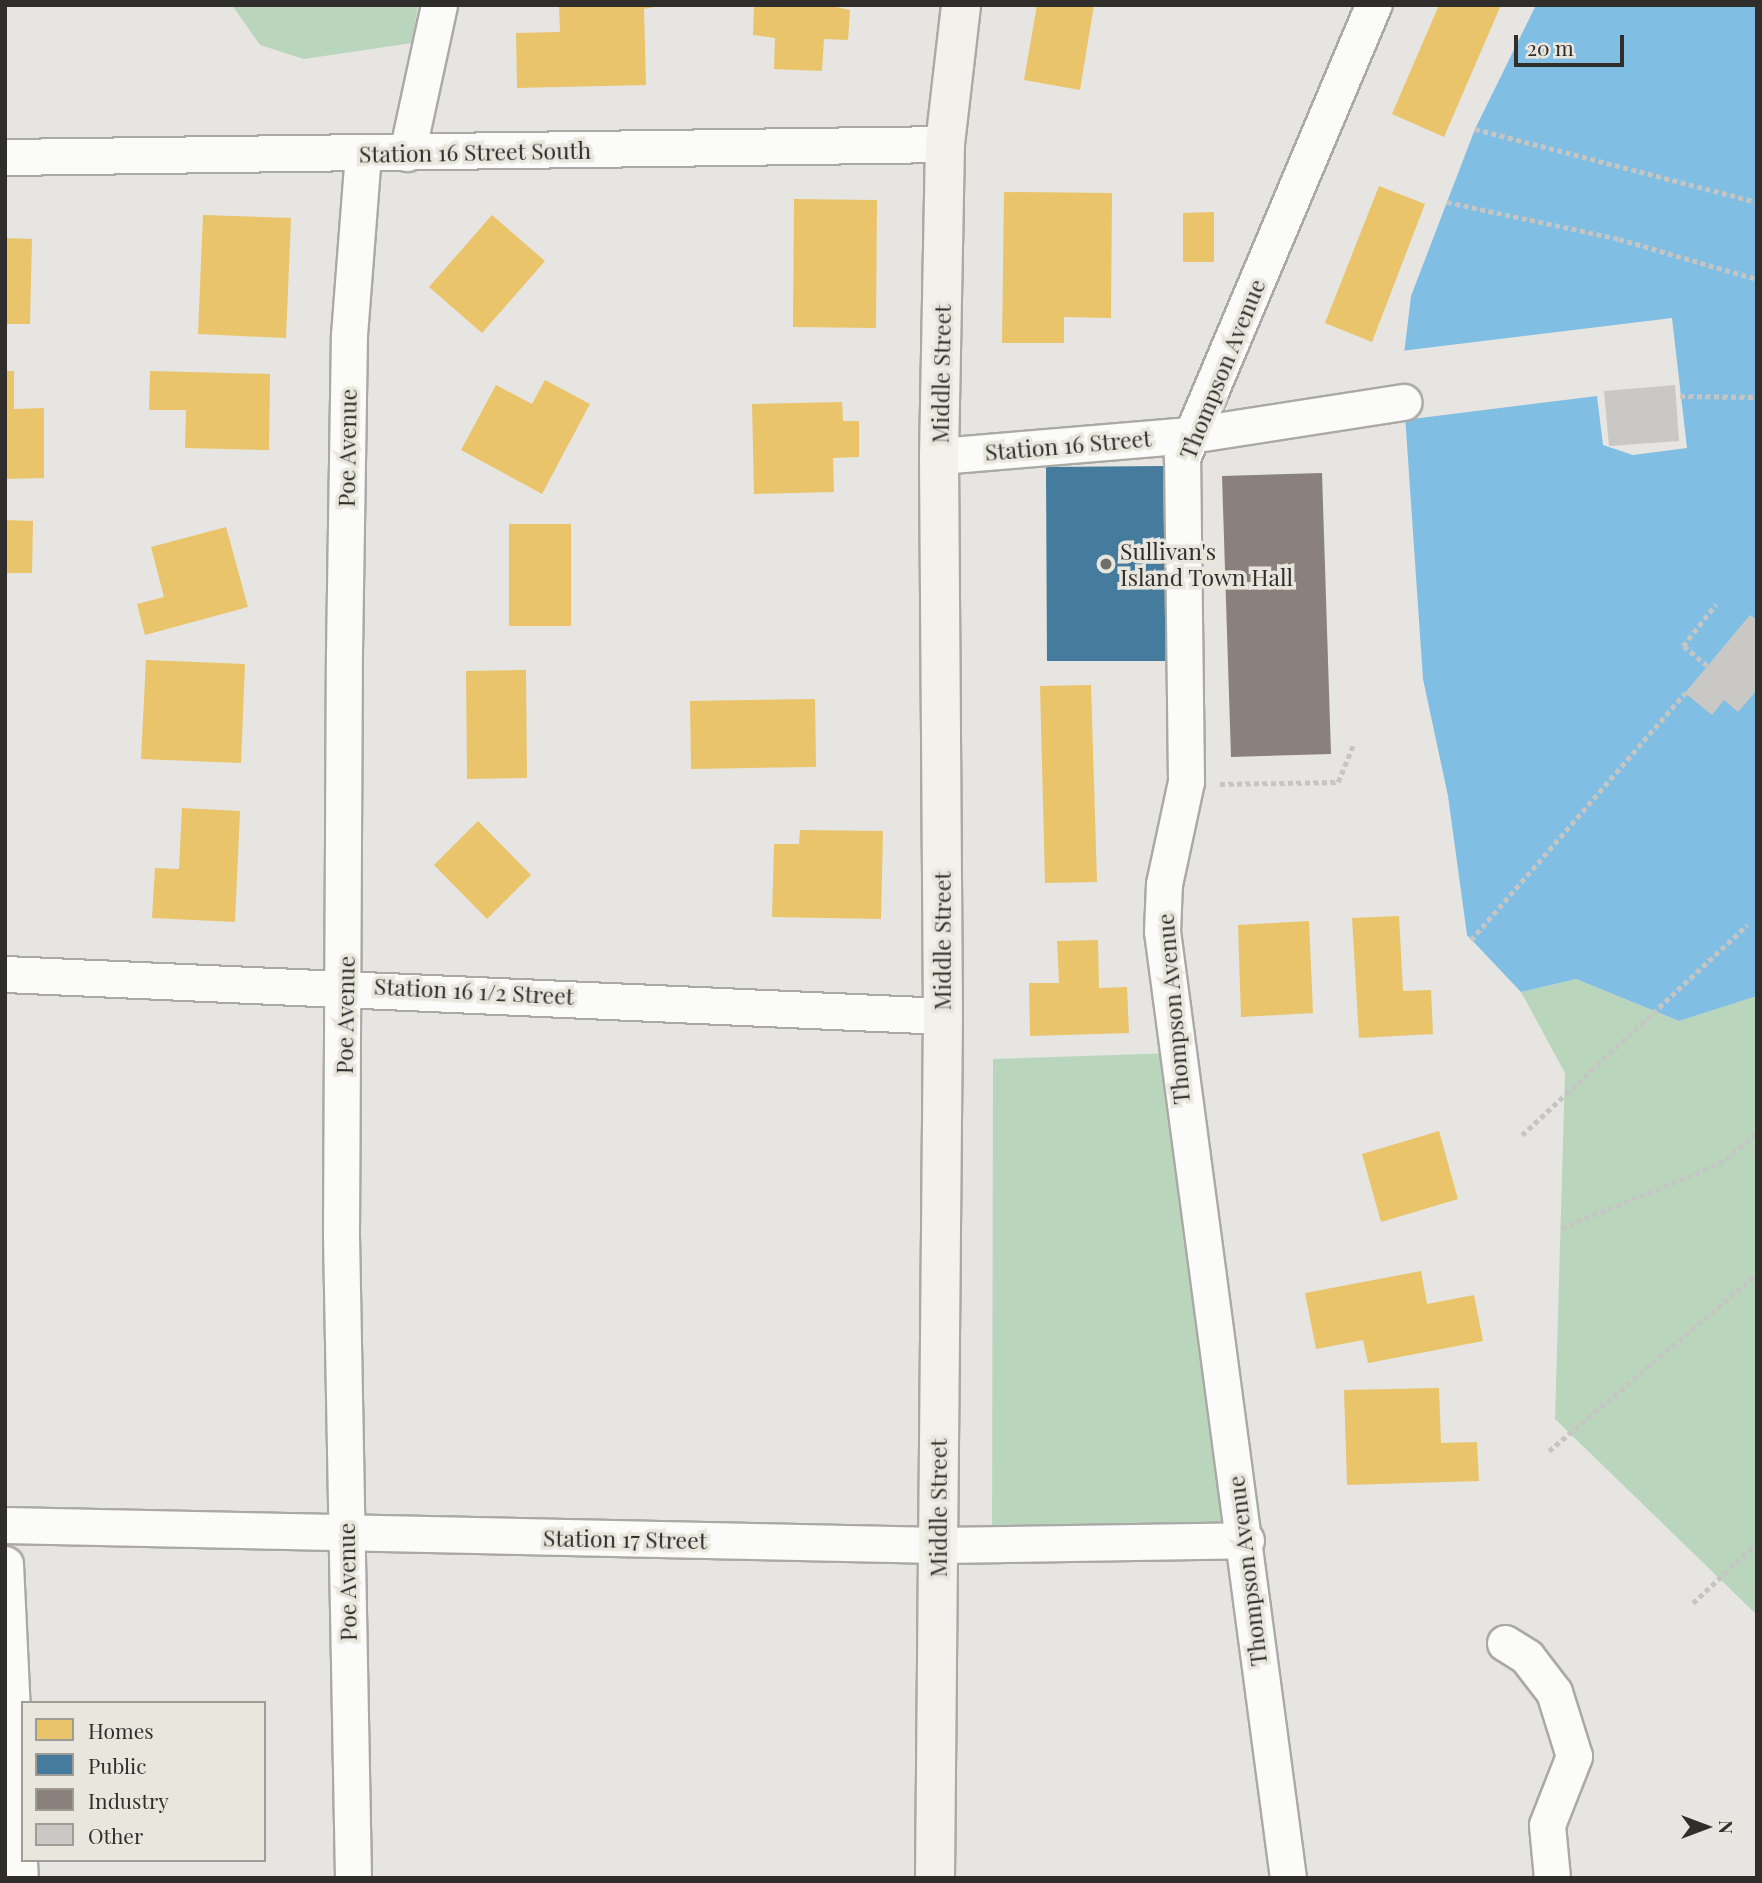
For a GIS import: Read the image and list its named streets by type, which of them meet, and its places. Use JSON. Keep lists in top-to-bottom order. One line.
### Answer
{"streets":{"street":["Station 16 Street South","Thompson Avenue","Middle Street","Station 16 Street","Poe Avenue","Station 16 1/2 Street","Station 17 Street"]},"crossings":[["Station 16 Street South","Middle Street"],["Station 16 Street South","Poe Avenue"],["Thompson Avenue","Station 16 Street"],["Thompson Avenue","Station 17 Street"],["Middle Street","Station 16 Street"],["Middle Street","Station 16 1/2 Street"],["Middle Street","Station 17 Street"],["Poe Avenue","Station 16 1/2 Street"],["Poe Avenue","Station 17 Street"]],"places":["Sullivan's Island Town Hall"],"legend":["Homes","Public","Industry","Other"],"scale_bar":"20 m","north":"right"}
